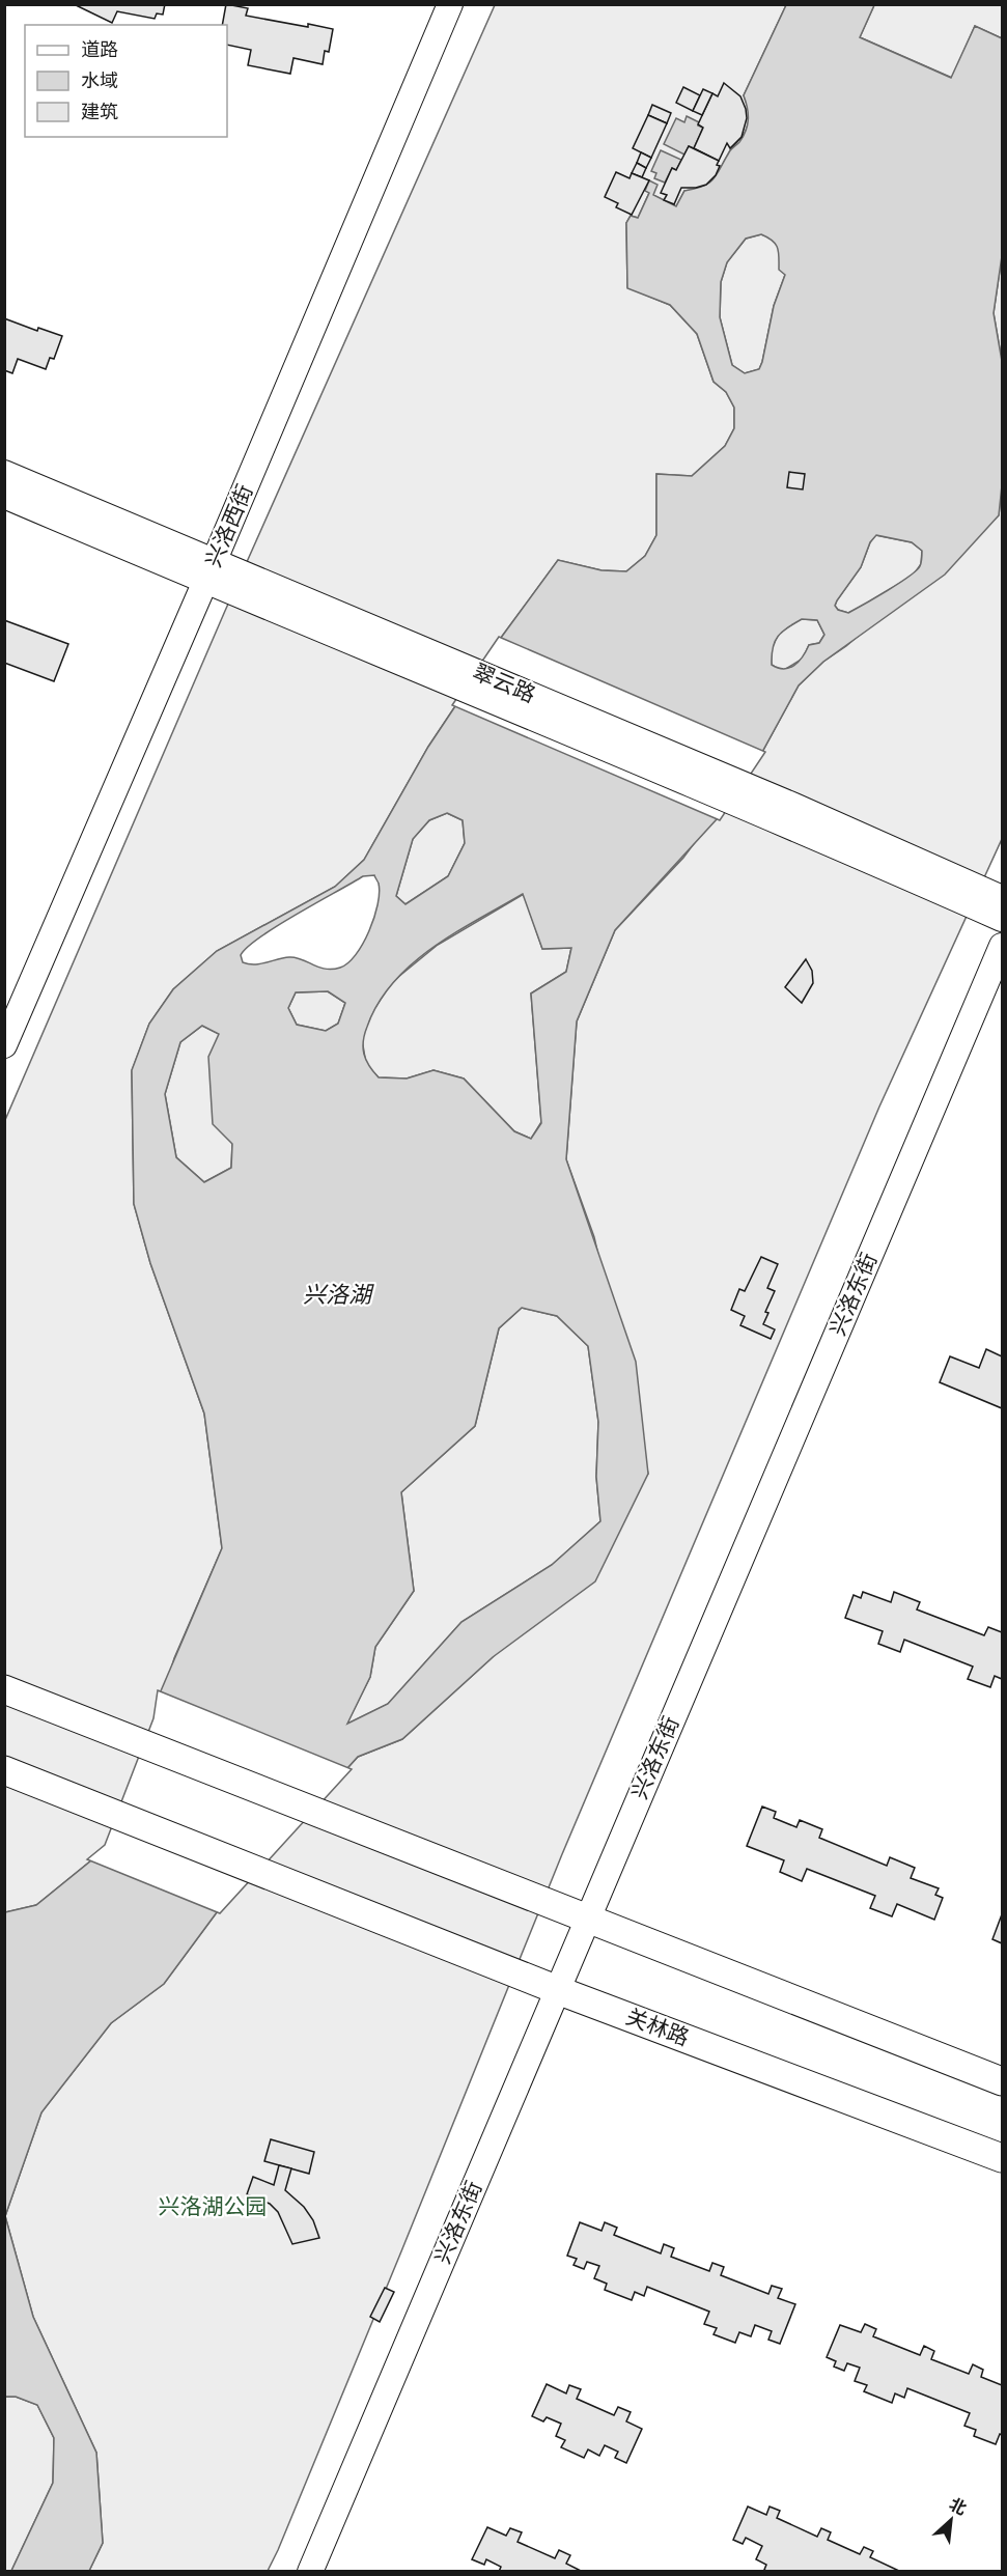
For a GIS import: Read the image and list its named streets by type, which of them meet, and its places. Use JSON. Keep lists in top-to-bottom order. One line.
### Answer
{"streets":{"main road":["关林路"],"street":["兴洛西街","翠云路","兴洛东街"]},"crossings":[["兴洛西街","翠云路"],["兴洛东街","关林路"]],"water":["兴洛湖"],"parks":["兴洛湖公园"],"legend":["道路","水域","建筑"],"north":"top right"}
